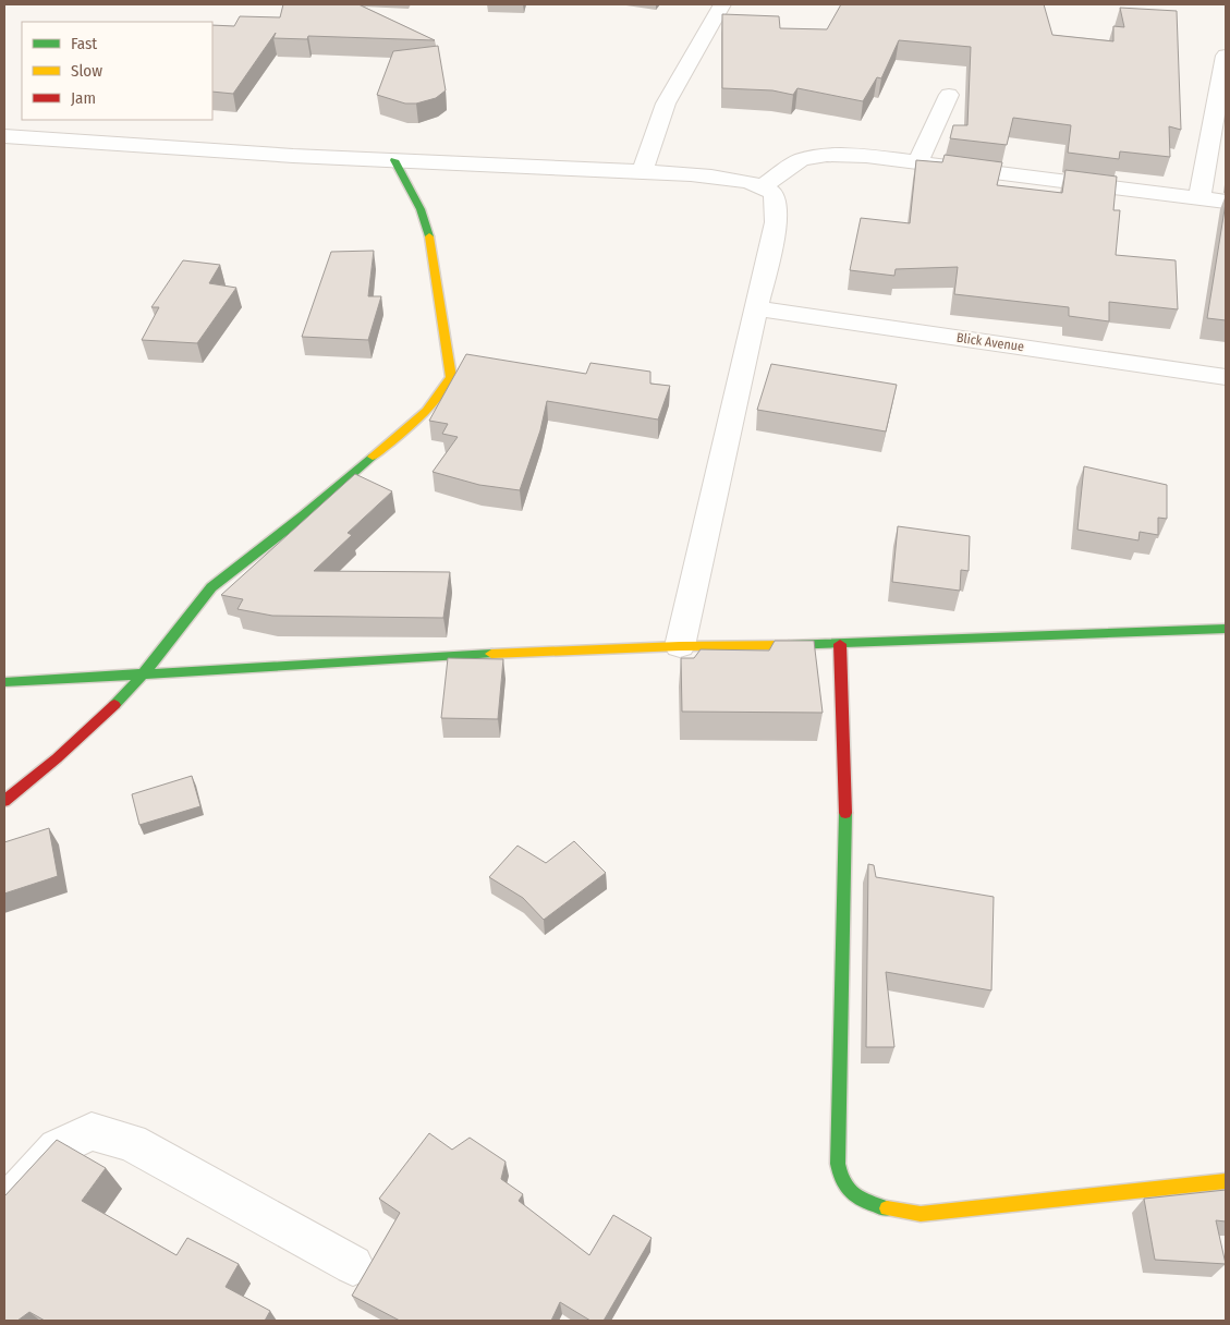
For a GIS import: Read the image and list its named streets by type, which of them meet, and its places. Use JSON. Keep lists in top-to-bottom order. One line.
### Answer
{"streets":{"street":["Blick Avenue"]},"legend":["Fast","Slow","Jam"]}
